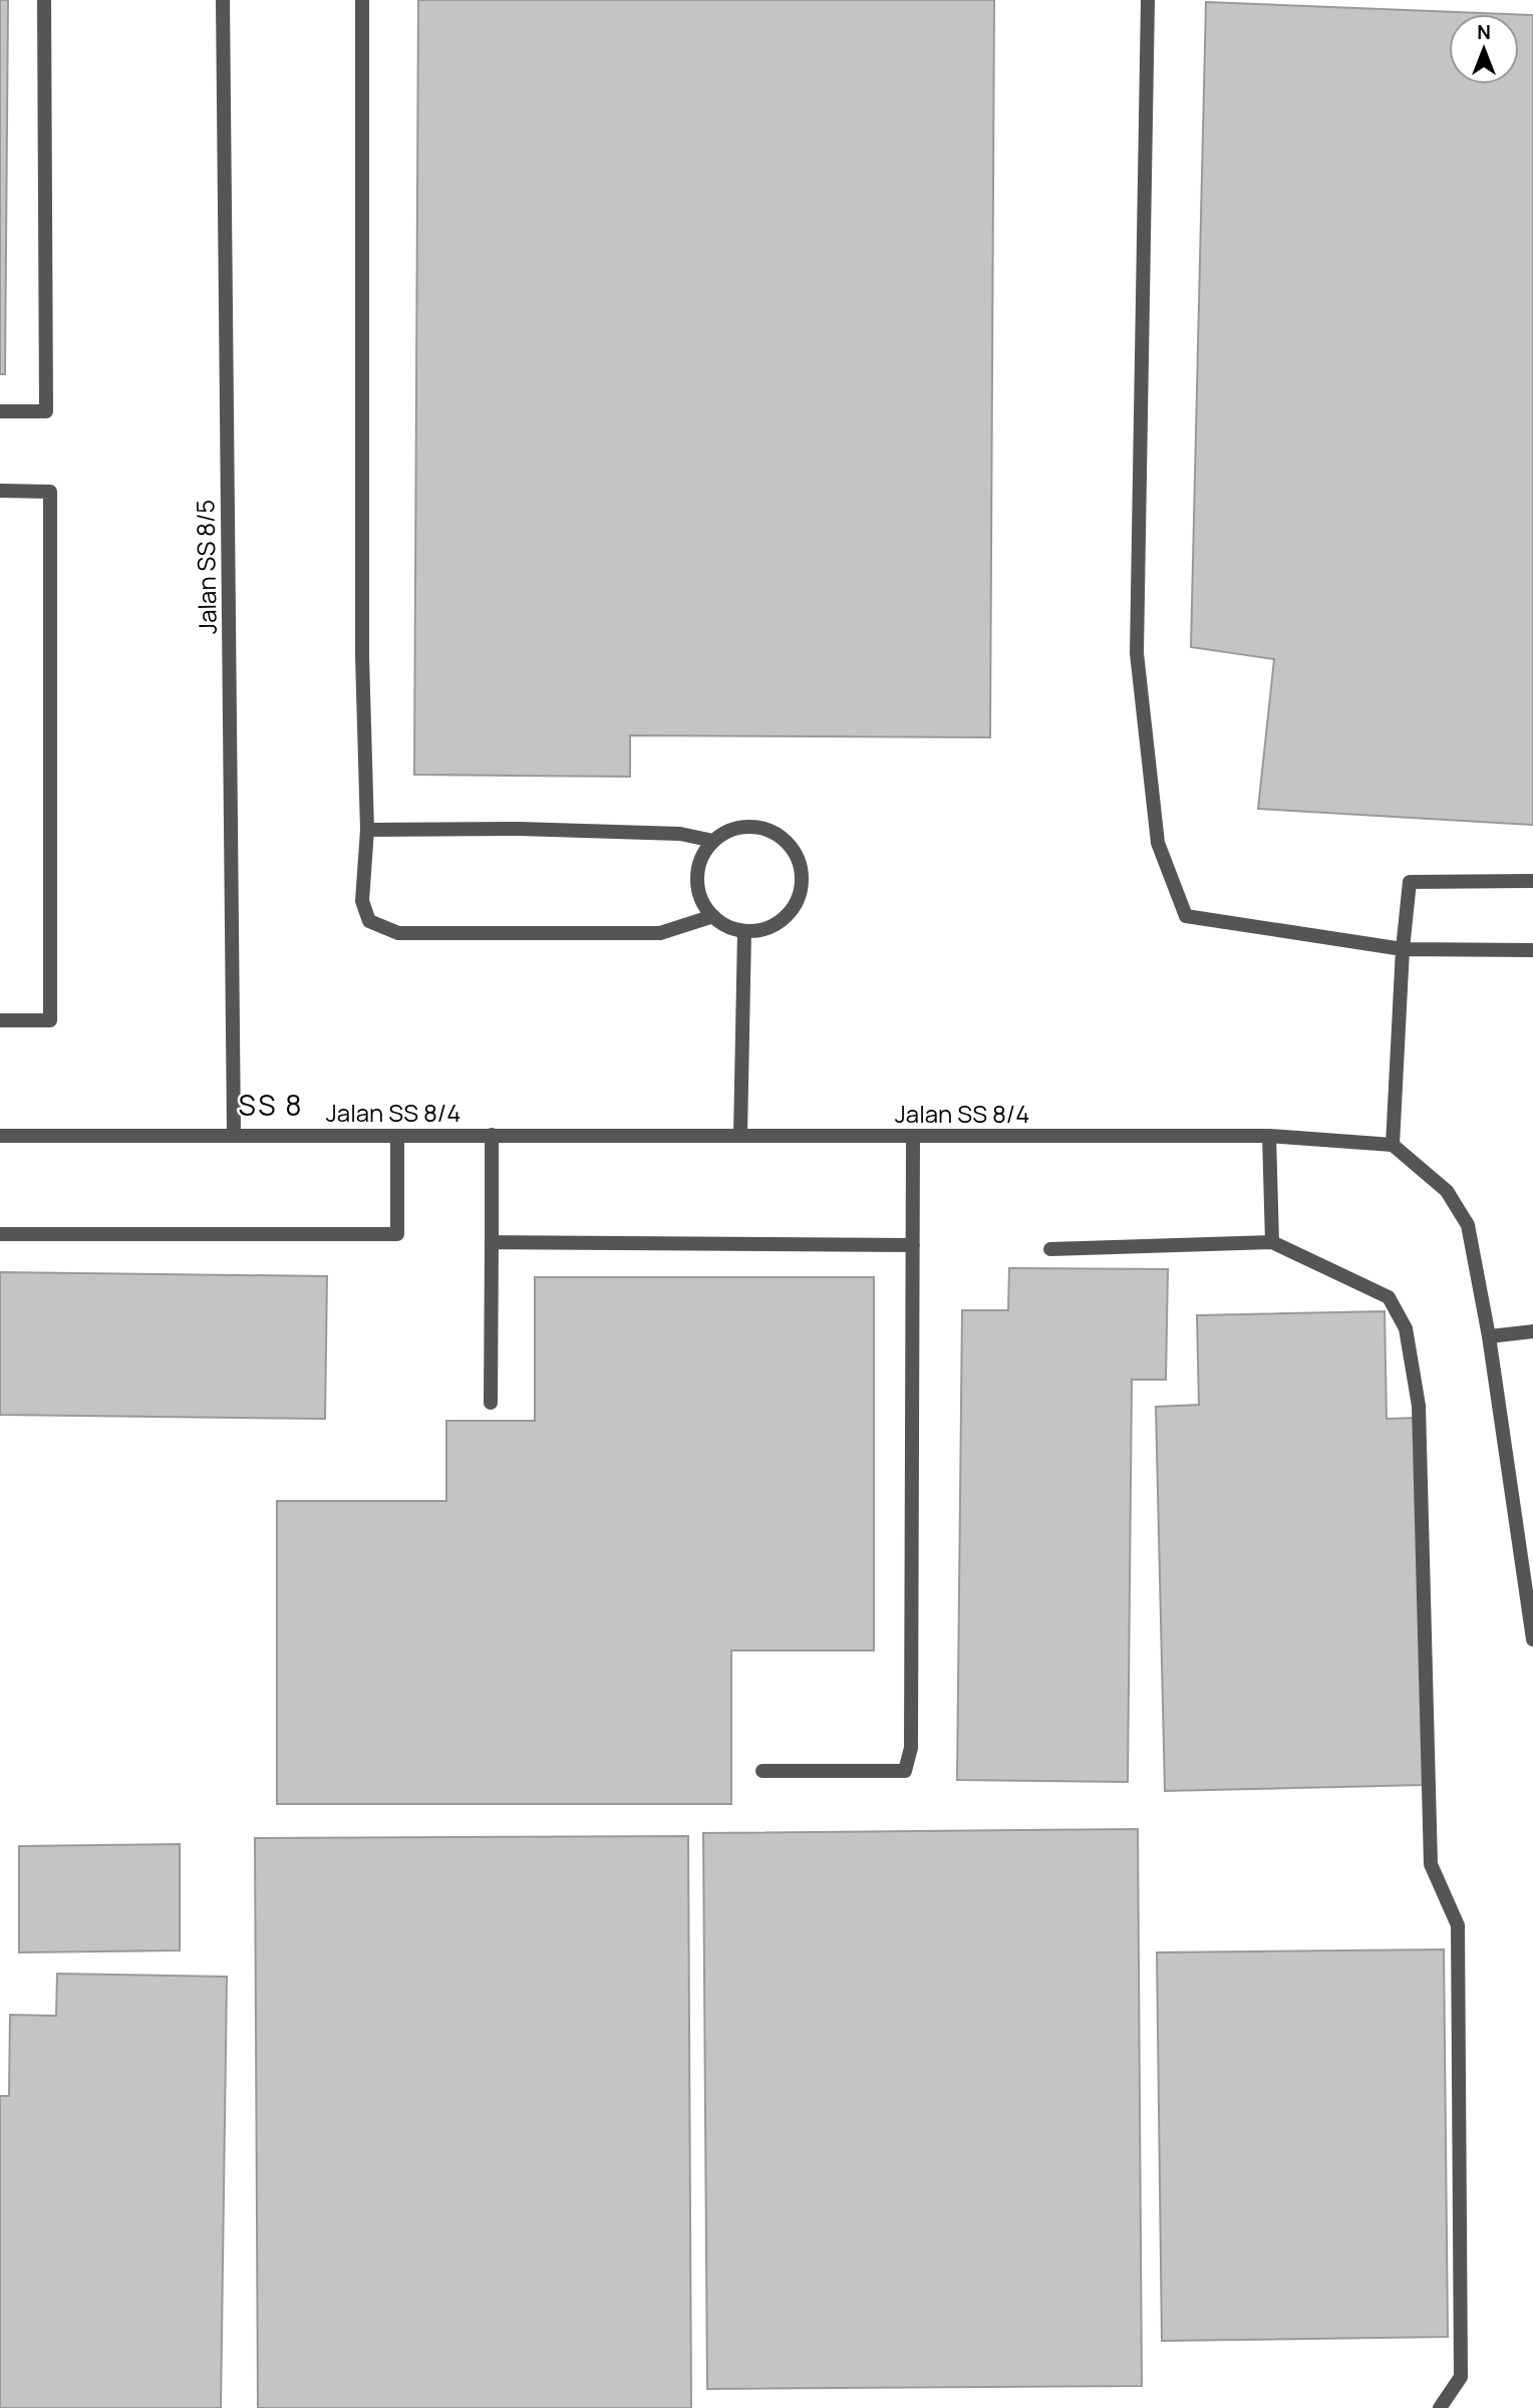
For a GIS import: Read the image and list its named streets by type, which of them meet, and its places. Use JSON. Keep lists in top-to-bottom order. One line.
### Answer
{"streets":{"street":["Jalan SS 8/5","Jalan SS 8/4"]},"crossings":[["Jalan SS 8/5","Jalan SS 8/4"]],"districts":["SS 8"],"north":"top"}
